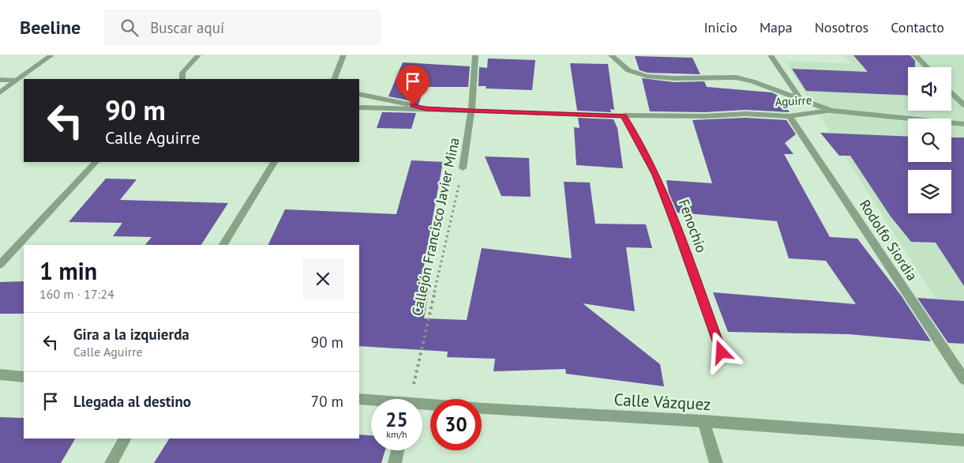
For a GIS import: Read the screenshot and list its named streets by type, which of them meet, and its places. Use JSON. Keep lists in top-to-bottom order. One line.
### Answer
{"streets":{"street":["Aguirre","Fenochio","Callejón Francisco Javier Mina","Rodolfo Siordia","Calle Vázquez"]},"crossings":[["Aguirre","Fenochio"],["Aguirre","Callejón Francisco Javier Mina"],["Aguirre","Rodolfo Siordia"]],"page":{"header":"Beeline","search":"Buscar aquí","nav":["Inicio","Mapa","Nosotros","Contacto"],"turn":["90 m","Calle Aguirre"],"heading":["1 min","160 m · 17:24"],"list":[{"name":"Gira a la izquierda","note":"Calle Aguirre","value":"90 m"},{"name":"Llegada al destino","value":"70 m"}],"speed":"25 km/h","limit":"30"}}
